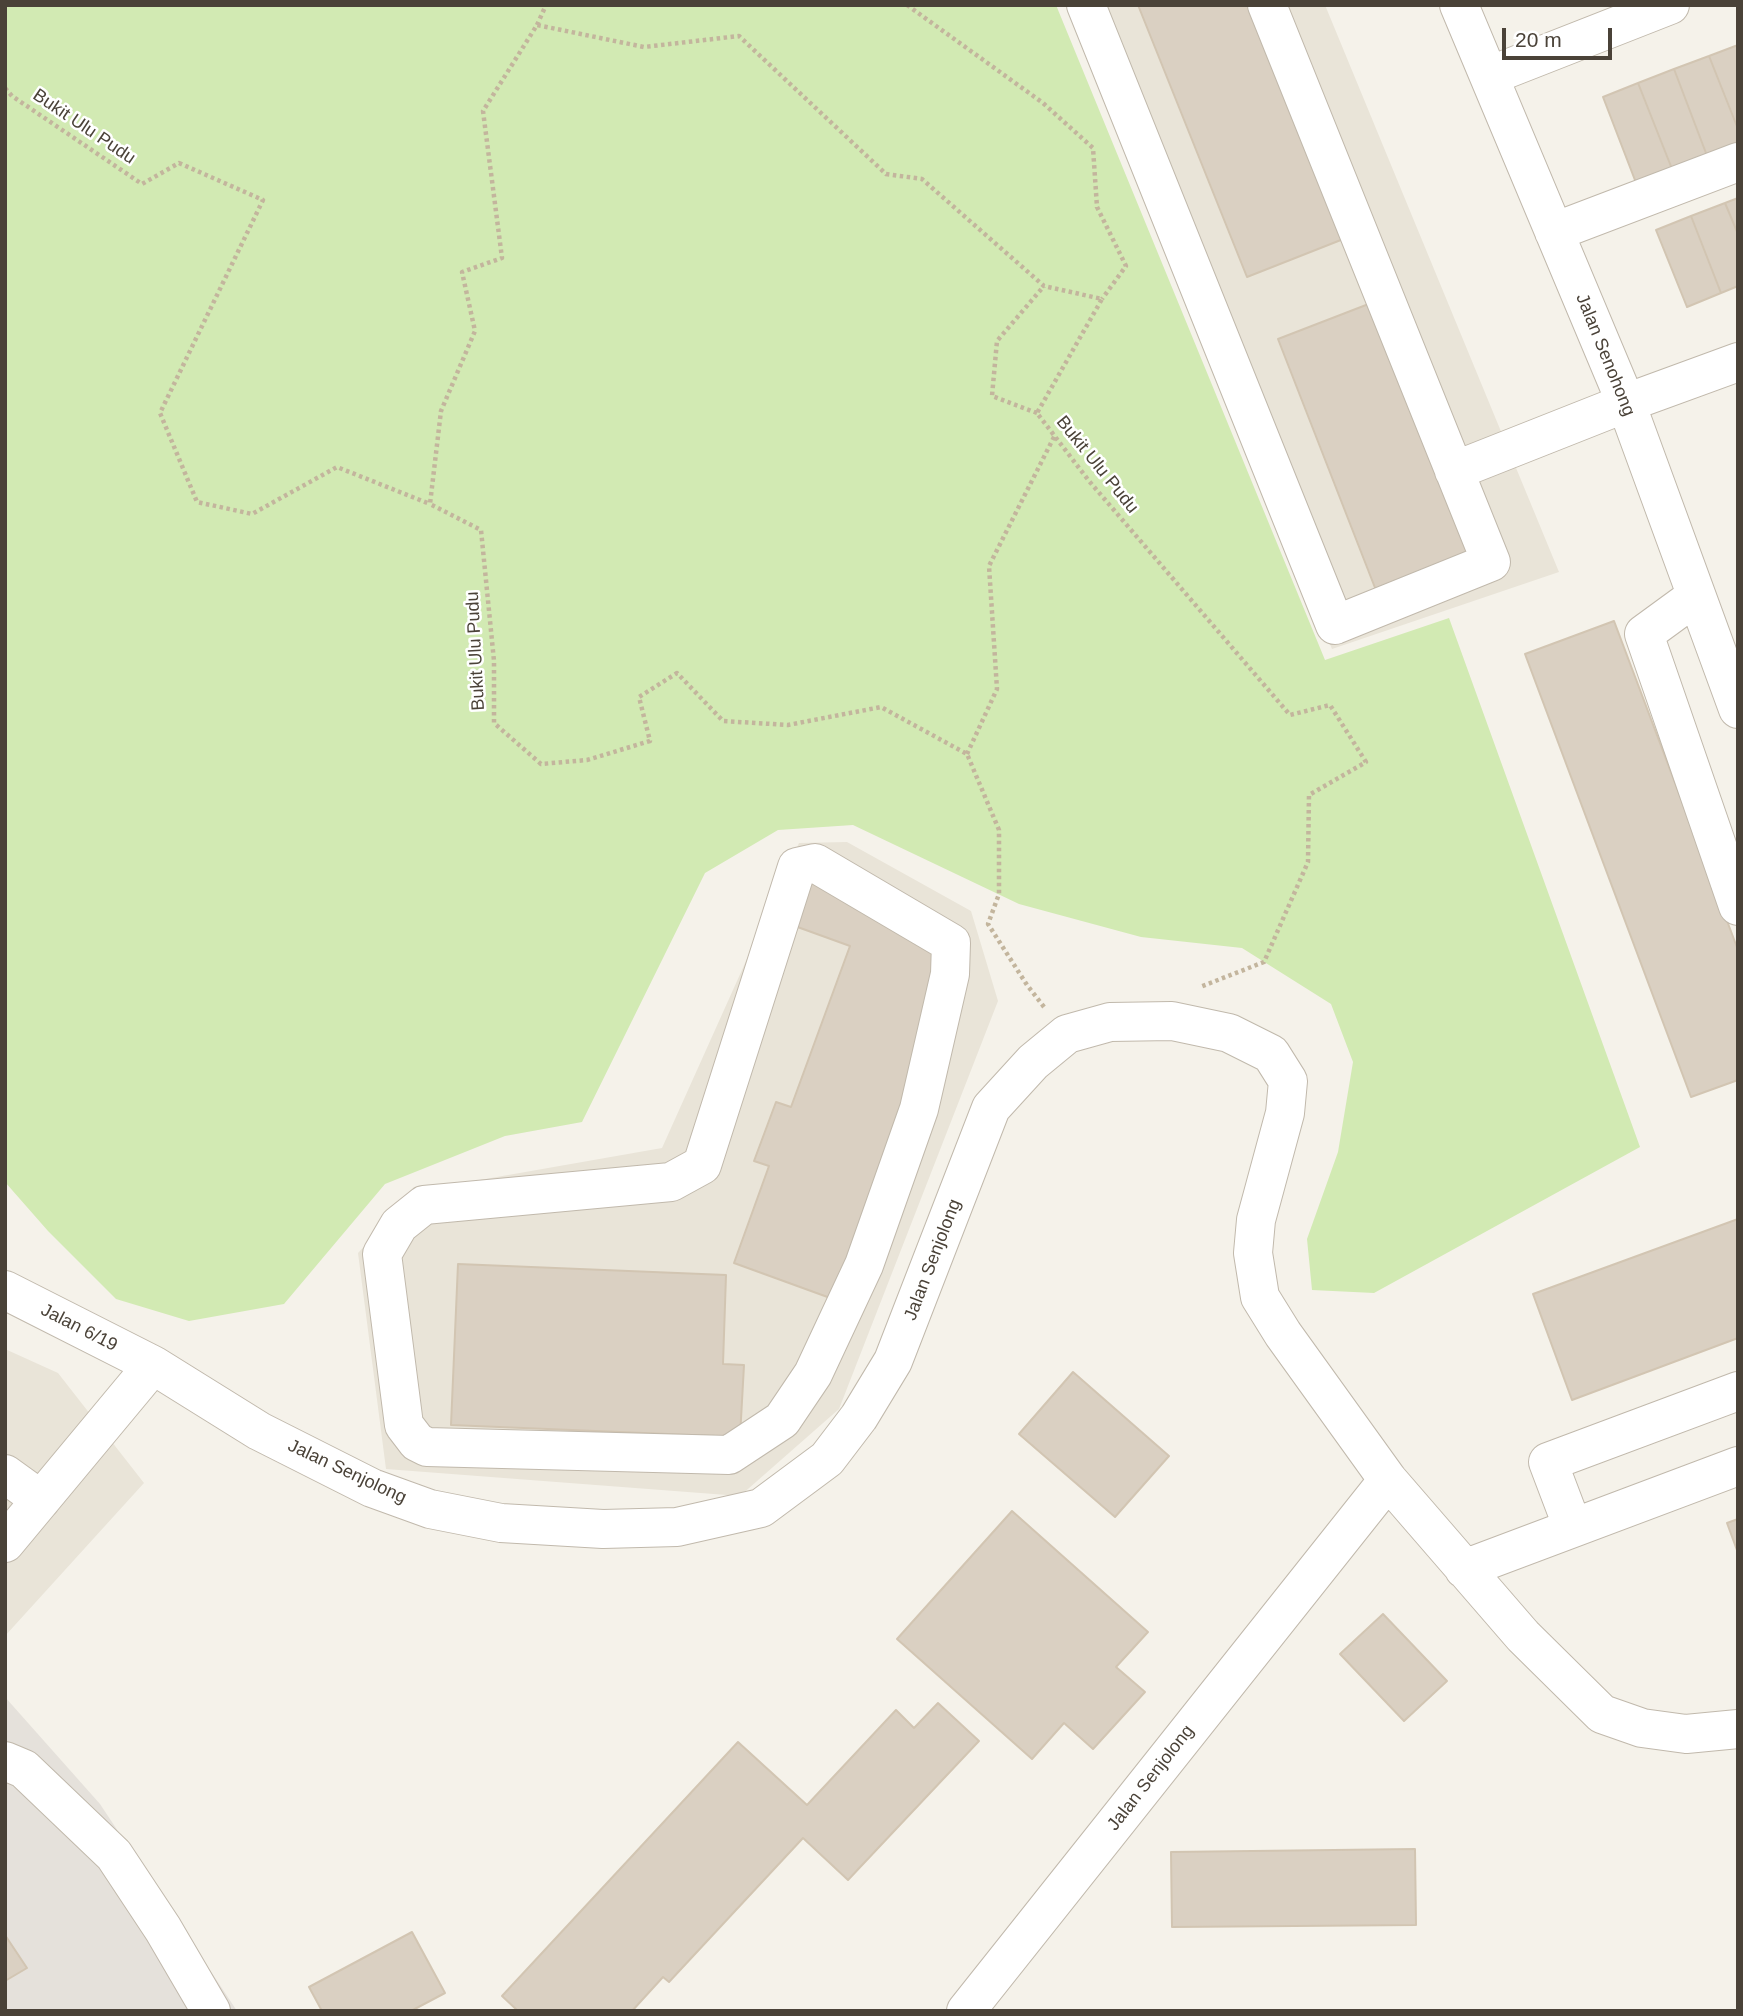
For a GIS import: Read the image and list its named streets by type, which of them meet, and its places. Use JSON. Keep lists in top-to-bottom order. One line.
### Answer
{"streets":{"street":["Jalan Senohong","Jalan Senjolong","Jalan 6/19"],"path":["Bukit Ulu Pudu"]},"crossings":[["Jalan Senjolong","Jalan 6/19"]],"scale_bar":"20 m"}
